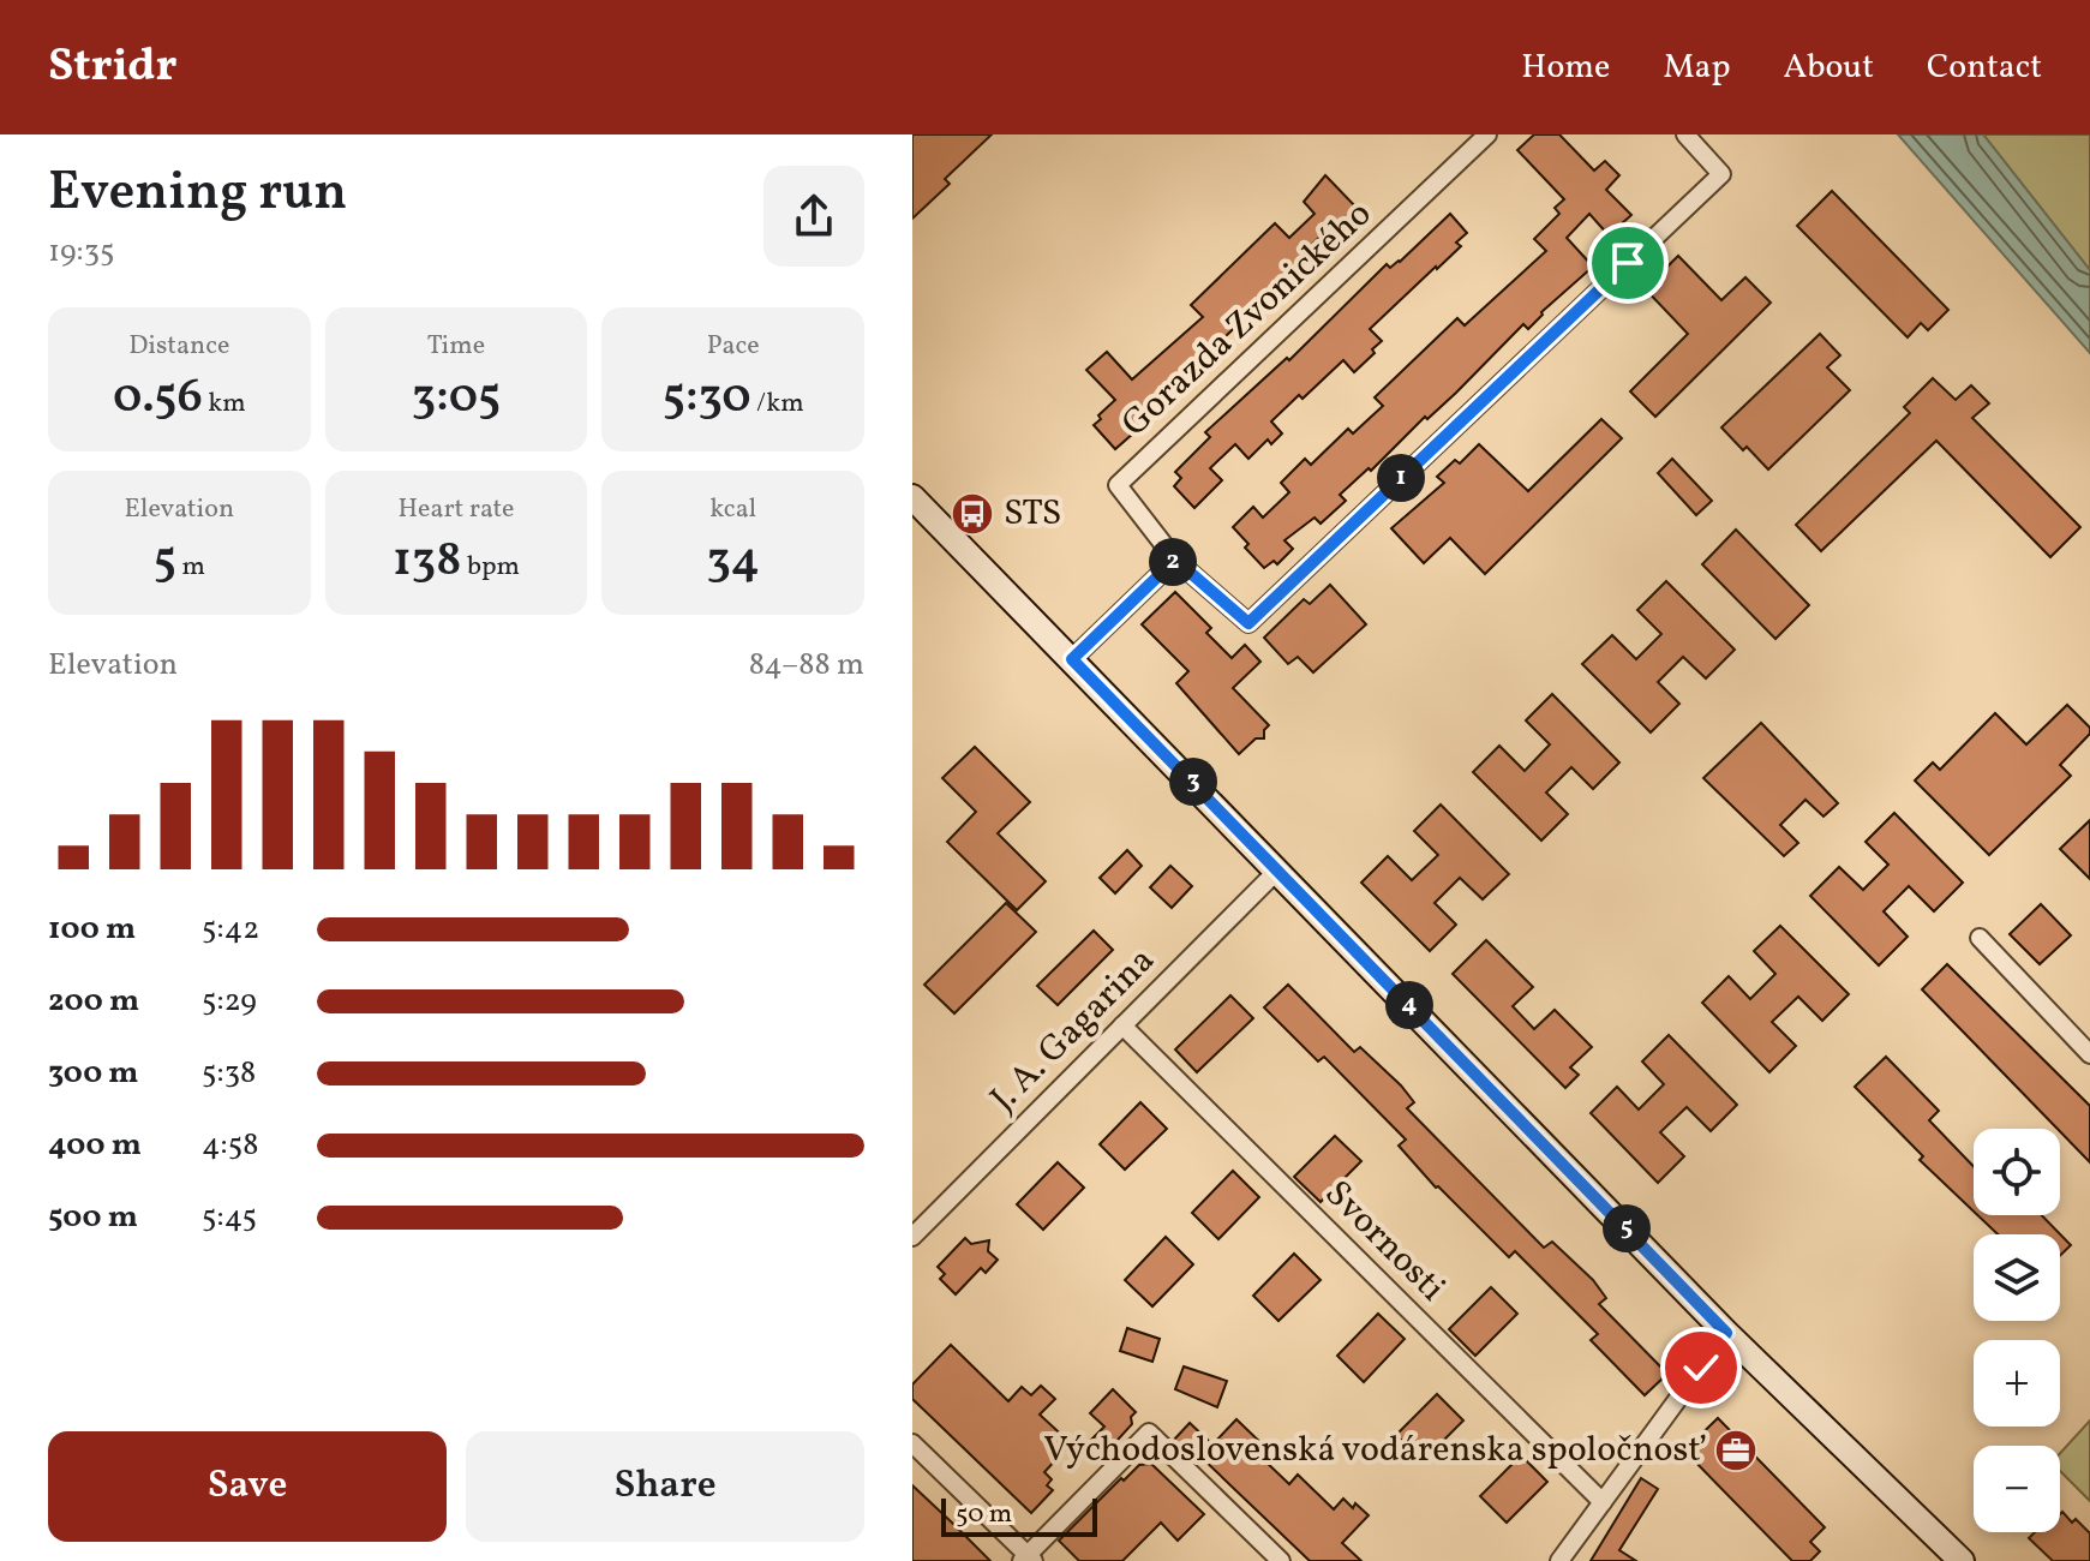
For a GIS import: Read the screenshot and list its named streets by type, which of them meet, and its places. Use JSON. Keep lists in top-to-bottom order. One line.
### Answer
{"streets":{"street":["Gorazda Zvonického","J. A. Gagarina","Svornosti"]},"crossings":[["J. A. Gagarina","Svornosti"]],"places":{"bus stop":["STS"],"office":["Východoslovenská vodárenska spoločnosť"]},"scale_bar":"50 m","page":{"header":"Stridr","nav":["Home","Map","About","Contact"],"heading":["Evening run","19:35"],"stats":[["Distance","0.56 km"],["Time","3:05"],["Pace","5:30 /km"],["Elevation","5 m"],["Heart rate","138 bpm"],["kcal","34"]],"pins":["1","2","3","4","5"],"chart":["Elevation","84–88 m"],"list":[{"name":"100 m","note":"5:42"},{"name":"200 m","note":"5:29"},{"name":"300 m","note":"5:38"},{"name":"400 m","note":"4:58"},{"name":"500 m","note":"5:45"}],"map_buttons":["+","−"],"buttons":["Save","Share"],"scale":"50 m"}}
